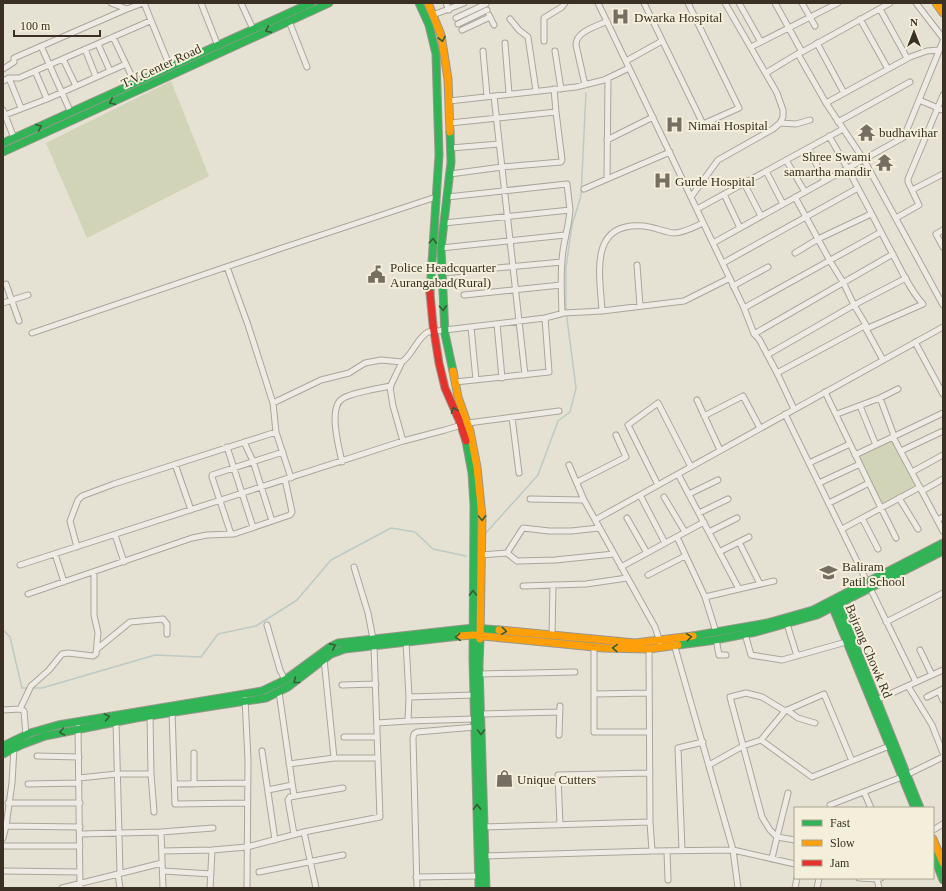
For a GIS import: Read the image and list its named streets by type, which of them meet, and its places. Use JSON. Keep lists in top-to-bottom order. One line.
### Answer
{"streets":{"main road":["T.V.Center Road","Bajrang Chowk Rd"]},"places":{"hospital":["Dwarka Hospital","Nimai Hospital","Gurde Hospital"],"temple":["budhavihar","Shree Swami samartha mandir"],"public building":["Police Headcquarter Aurangabad(Rural)"],"school or university":["Baliram Patil School"],"shop":["Unique Cutters"]},"legend":["Fast","Slow","Jam"],"scale_bar":"100 m","north":"top"}
